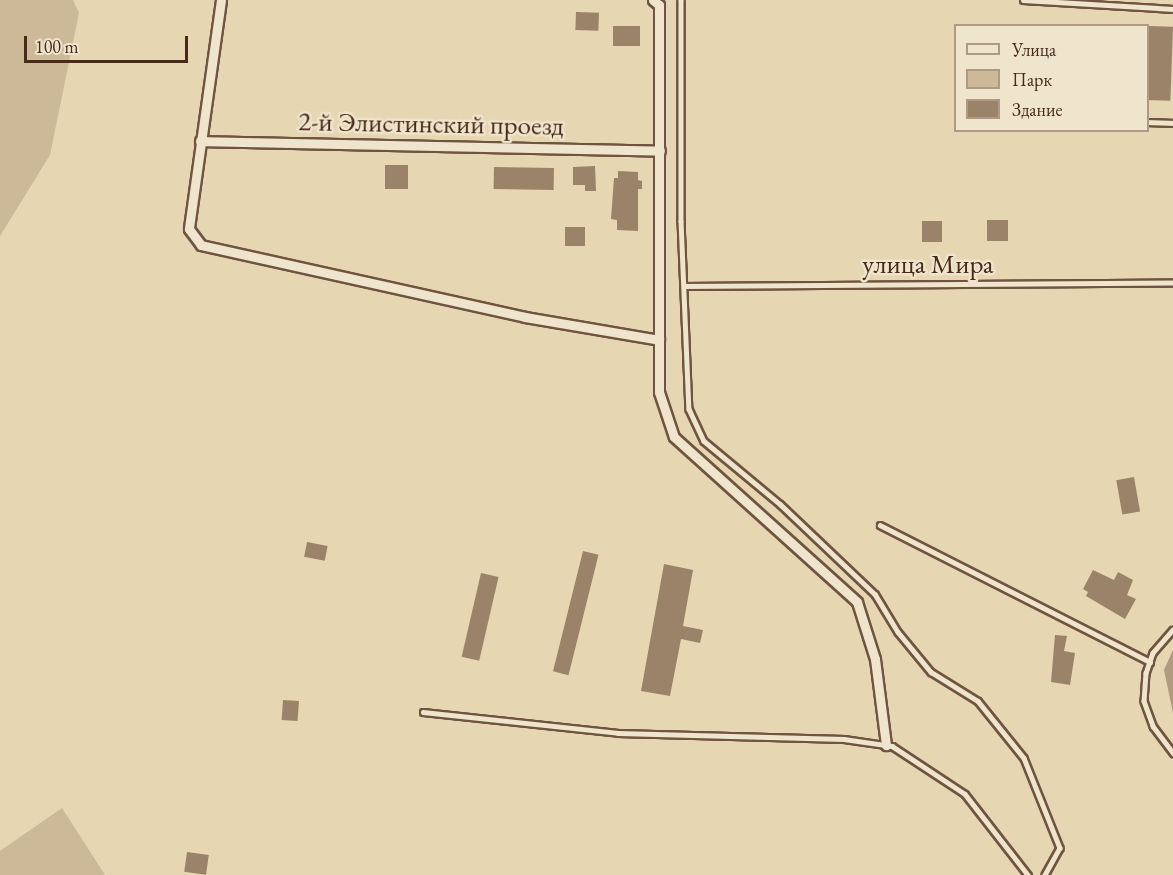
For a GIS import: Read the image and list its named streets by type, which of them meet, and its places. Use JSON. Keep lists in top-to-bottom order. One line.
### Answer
{"streets":{"street":["2-й Элистинский проезд"],"lane":["улица Мира"]},"legend":["Улица","Парк","Здание"],"scale_bar":"100 m"}
